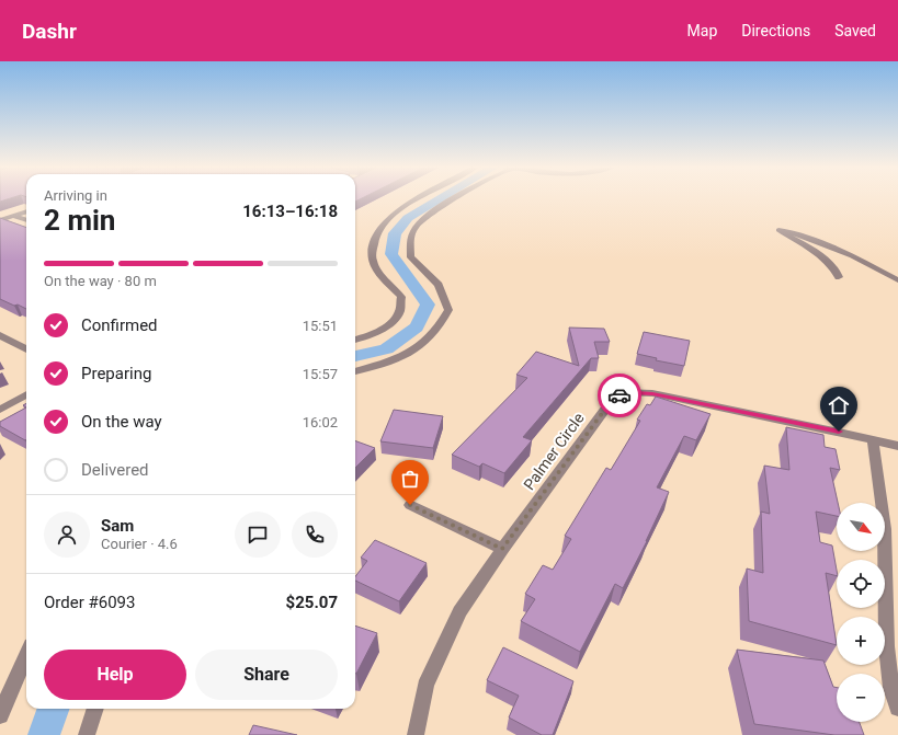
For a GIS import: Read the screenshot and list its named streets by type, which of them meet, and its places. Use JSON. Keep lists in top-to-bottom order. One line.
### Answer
{"streets":{"street":["Palmer Circle"]},"north":"bottom right","page":{"header":"Dashr","nav":["Map","Directions","Saved"],"heading":["2 min","Arriving in","16:13–16:18"],"panel":["Sam","Courier · 4.6","Order #6093","$25.07"],"bar":"On the way · 80 m","list":[["Confirmed","15:51"],["Preparing","15:57"],["On the way","16:02"],"Delivered"],"map_buttons":["+","−"],"buttons":["Help","Share"]}}
